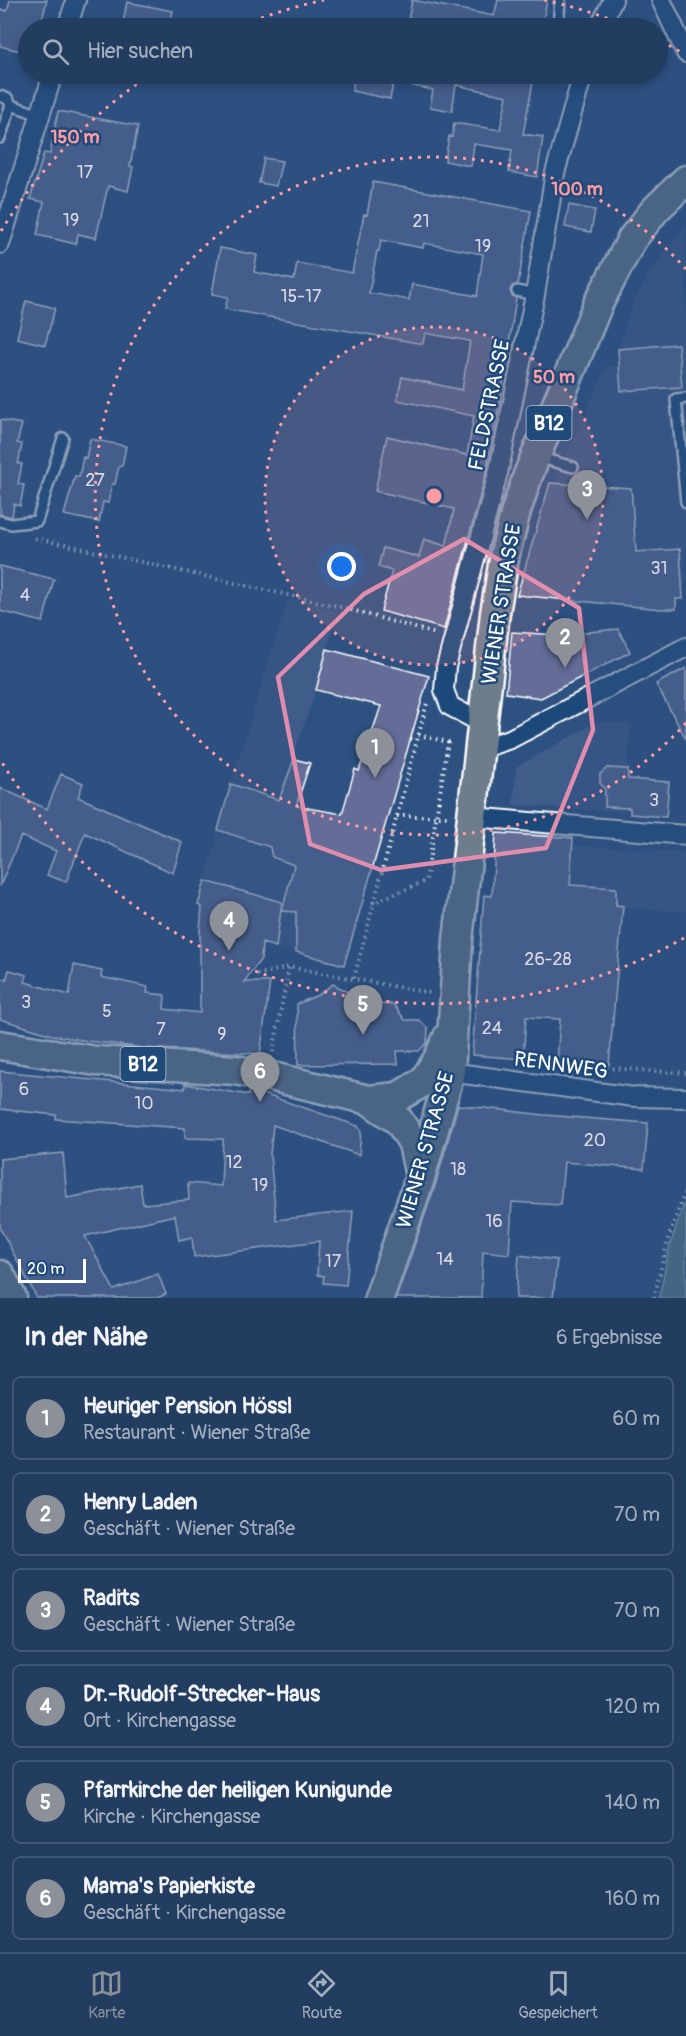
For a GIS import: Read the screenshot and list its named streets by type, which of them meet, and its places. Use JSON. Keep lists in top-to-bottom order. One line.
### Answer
{"streets":{"main road":["B12","WIENER STRASSE"],"street":["FELDSTRASSE","RENNWEG"]},"crossings":[["FELDSTRASSE","WIENER STRASSE"],["B12","WIENER STRASSE"],["B12","RENNWEG"],["WIENER STRASSE","RENNWEG"]],"house_numbers":["17","19","21","19","15-17","27","31","4","3","26-28","3","5","24","7","9","6","10","20","12","18","19","16","14","17"],"scale_bar":"20 m","page":{"search":"Hier suchen","pins":["3","2","1","4","5","6"],"scale":"20 m","heading":["In der Nähe","6 Ergebnisse"],"list":[{"mark":"1","name":"Heuriger Pension Hössl","note":"Restaurant · Wiener Straße","value":"60 m"},{"mark":"2","name":"Henry Laden","note":"Geschäft · Wiener Straße","value":"70 m"},{"mark":"3","name":"Radits","note":"Geschäft · Wiener Straße","value":"70 m"},{"mark":"4","name":"Dr.-Rudolf-Strecker-Haus","note":"Ort · Kirchengasse","value":"120 m"},{"mark":"5","name":"Pfarrkirche der heiligen Kunigunde","note":"Kirche · Kirchengasse","value":"140 m"},{"mark":"6","name":"Mama's Papierkiste","note":"Geschäft · Kirchengasse","value":"160 m"}],"nav":["Karte","Route","Gespeichert"]},"rings":["150 m","100 m","50 m"]}
